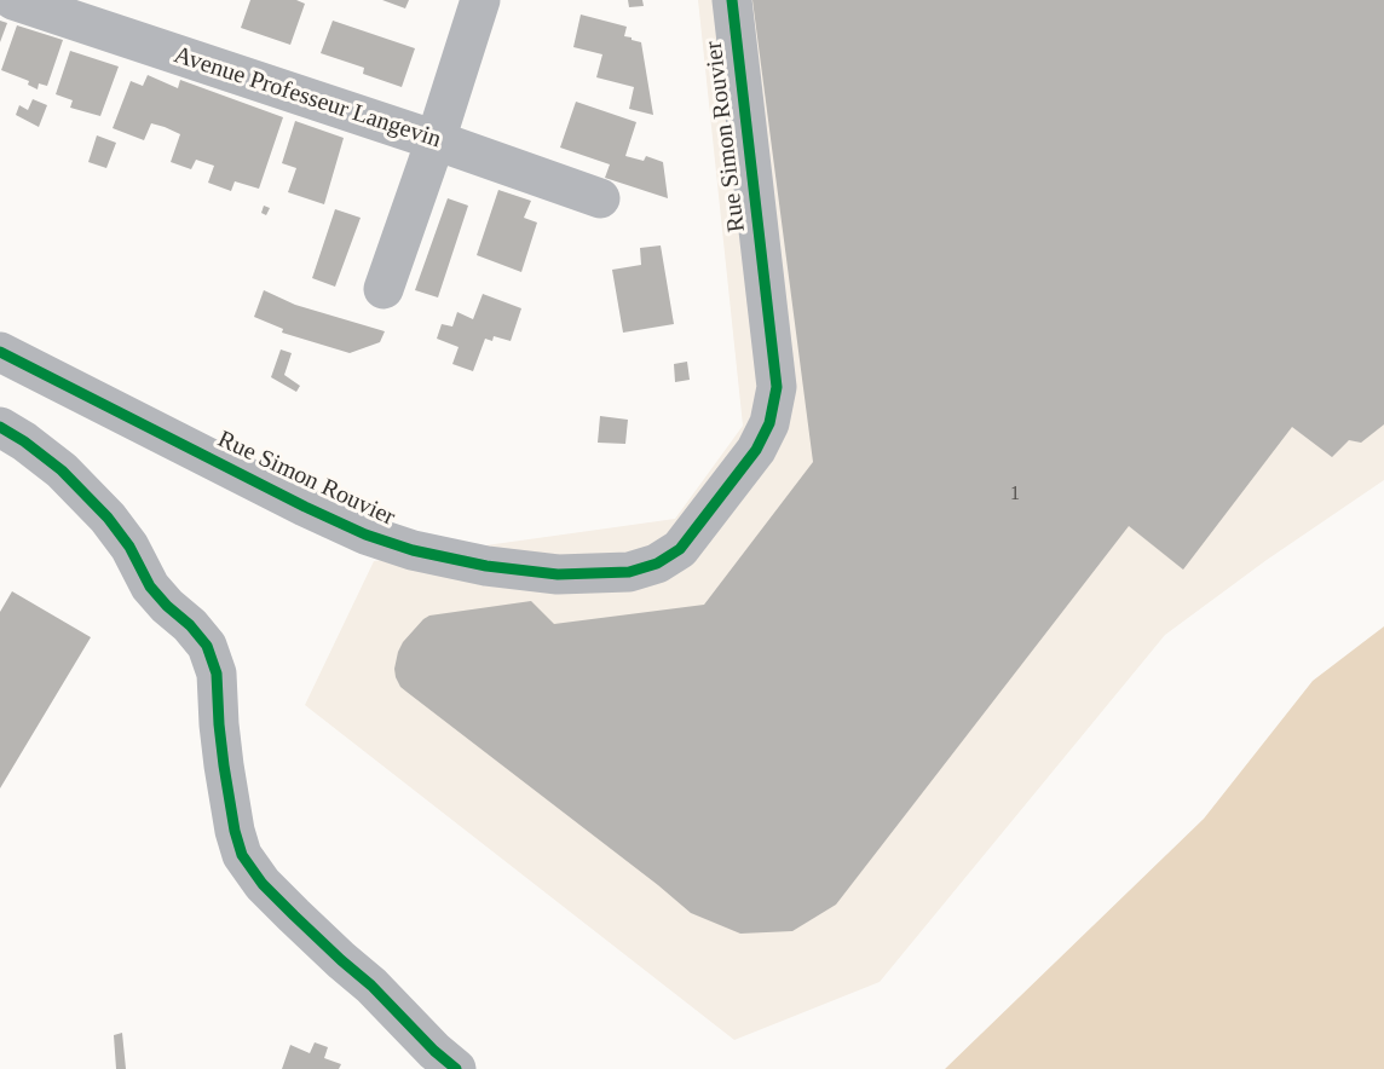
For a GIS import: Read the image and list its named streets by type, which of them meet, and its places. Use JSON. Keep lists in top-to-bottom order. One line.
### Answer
{"streets":{"street":["Avenue Professeur Langevin","Rue Simon Rouvier"]},"house_numbers":["1"]}
